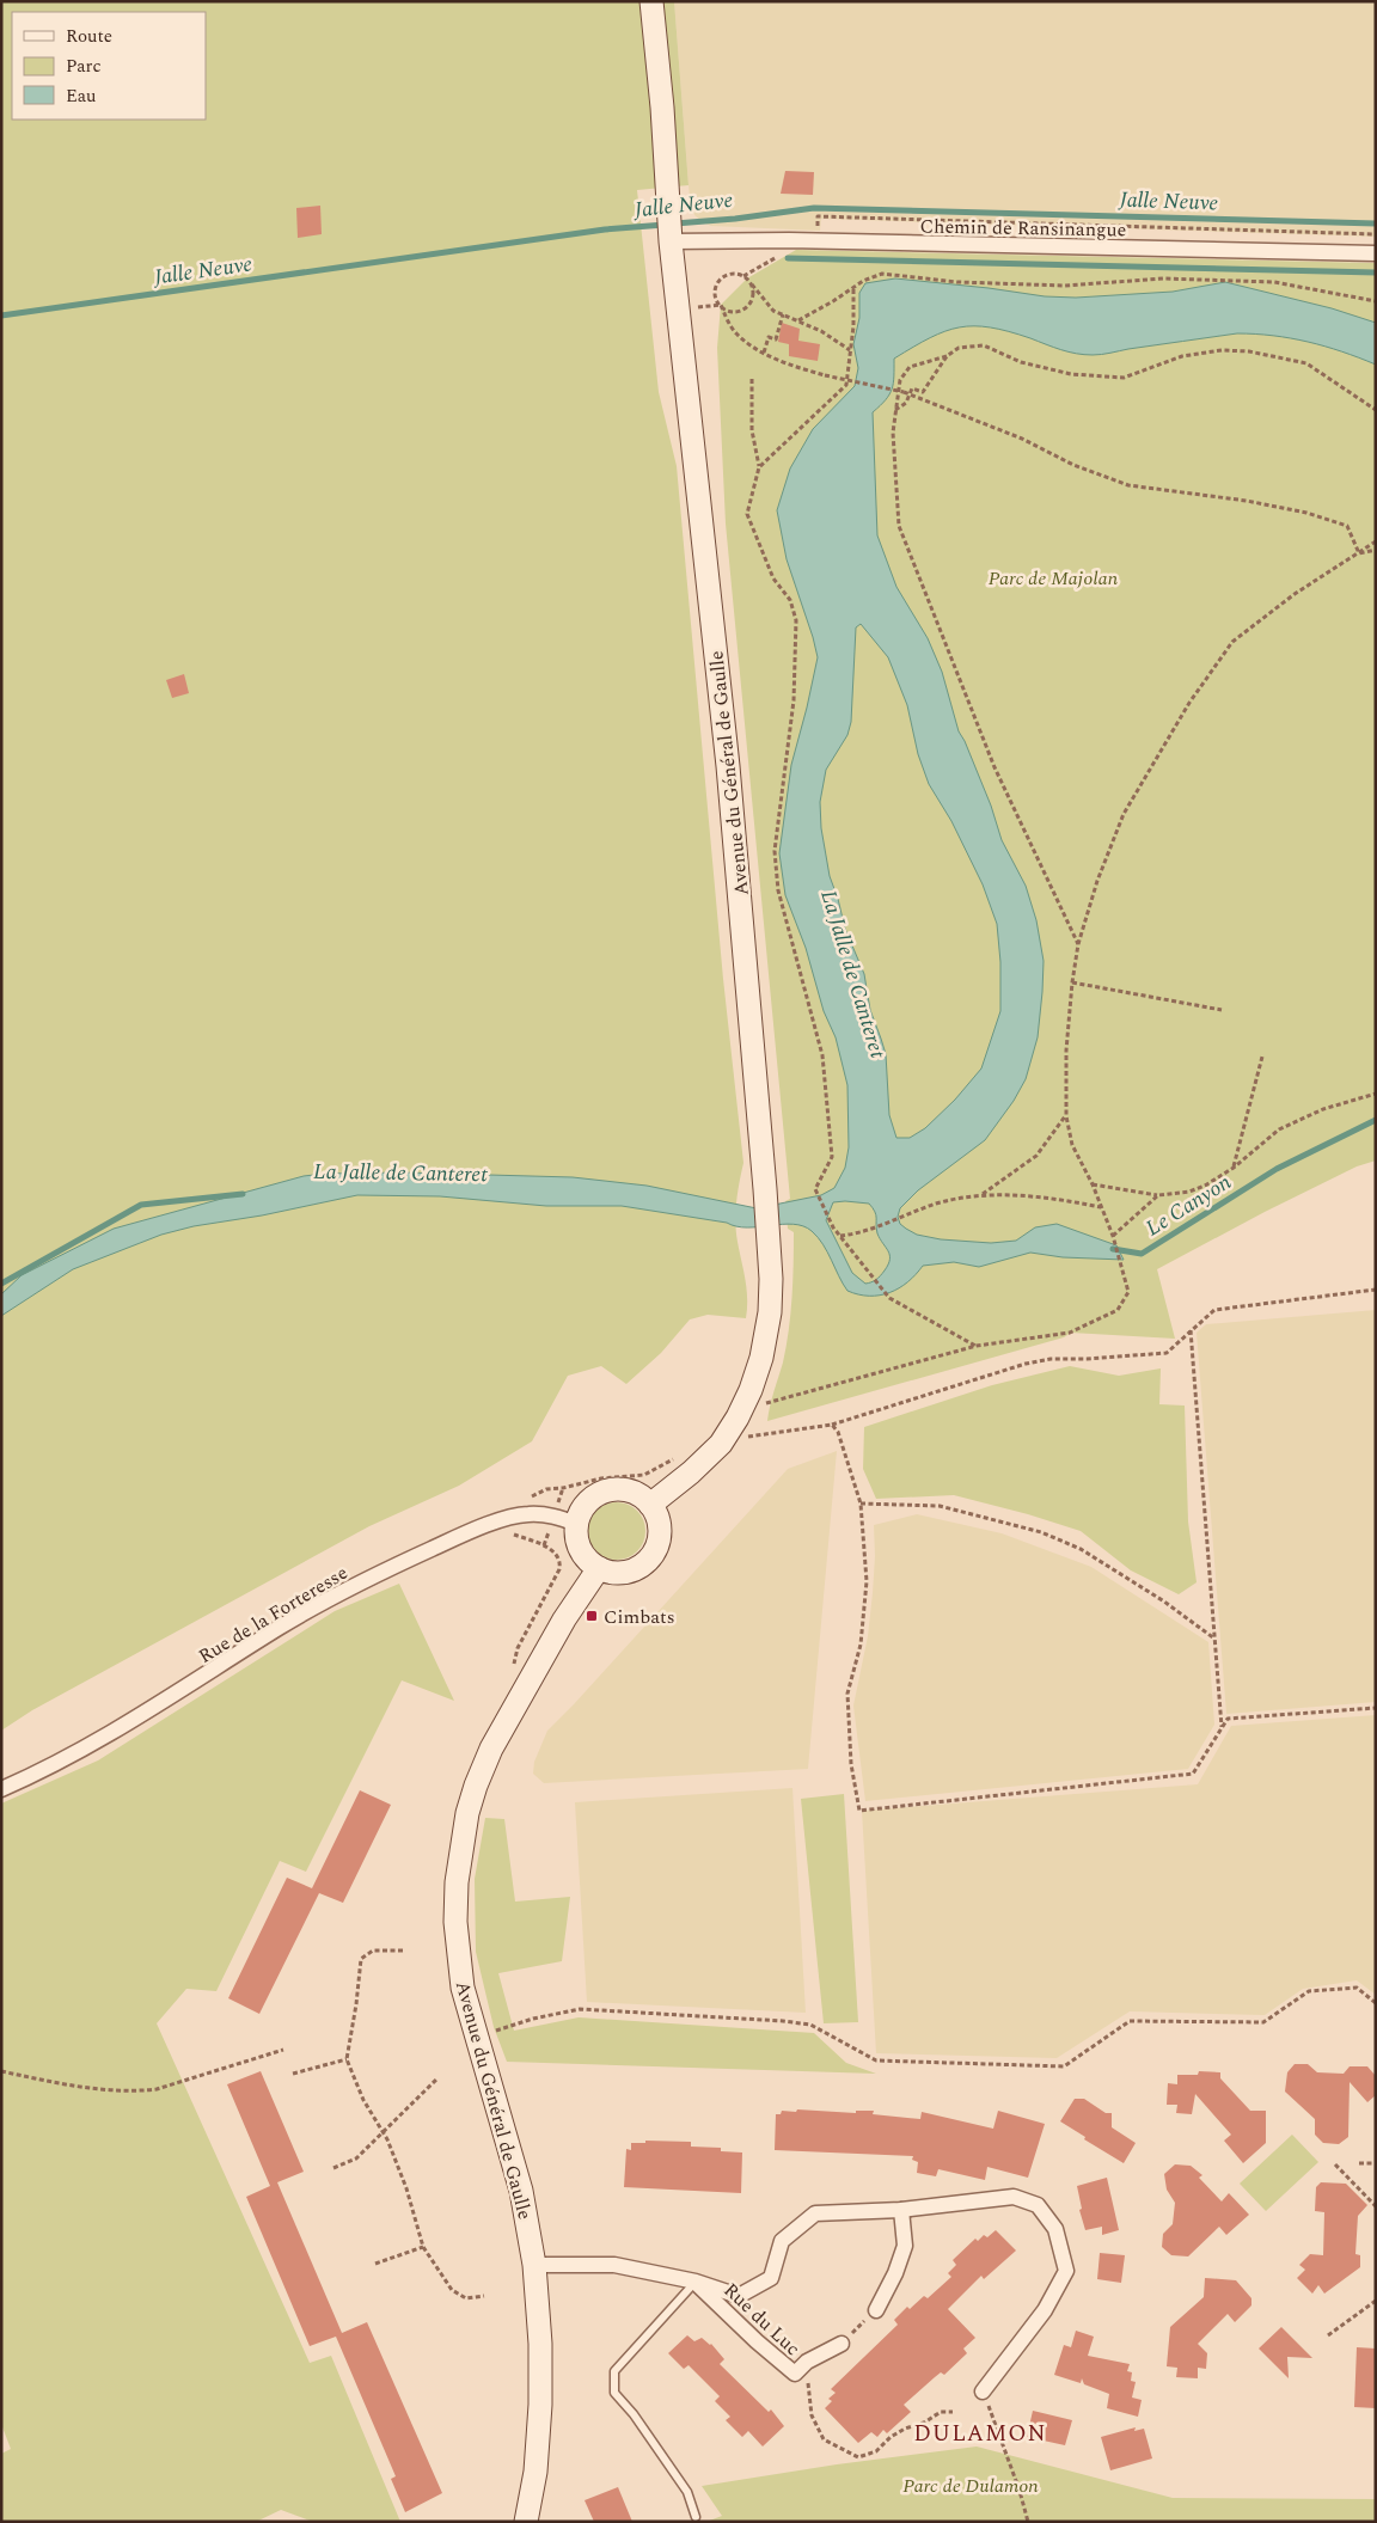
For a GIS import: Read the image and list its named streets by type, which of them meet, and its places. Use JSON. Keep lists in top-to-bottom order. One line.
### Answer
{"streets":{"main road":["Avenue du Général de Gaulle"],"street":["Chemin de Ransinangue","Rue de la Forteresse","Rue du Luc"]},"crossings":[["Chemin de Ransinangue","Avenue du Général de Gaulle"],["Avenue du Général de Gaulle","Rue de la Forteresse"],["Avenue du Général de Gaulle","Rue du Luc"]],"districts":["DULAMON"],"water":["Jalle Neuve","La Jalle de Canteret","Le Canyon"],"parks":["Parc de Majolan","Parc de Dulamon"],"places":{"transit":["Cimbats"]},"legend":["Route","Parc","Eau"]}
